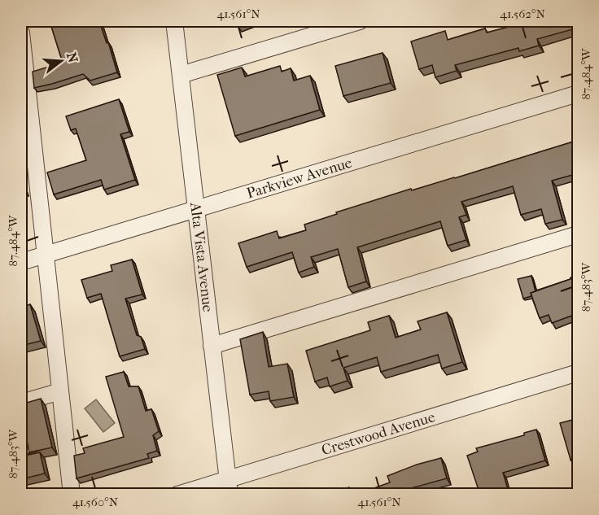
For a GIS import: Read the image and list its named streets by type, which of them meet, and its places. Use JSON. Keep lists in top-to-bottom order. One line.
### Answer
{"streets":{"street":["Parkview Avenue","Alta Vista Avenue","Crestwood Avenue"]},"crossings":[["Parkview Avenue","Alta Vista Avenue"],["Alta Vista Avenue","Crestwood Avenue"]],"north":"right","coordinates":["41.561°N","41.562°N","87.484°W","87.483°W","41.560°N"]}
